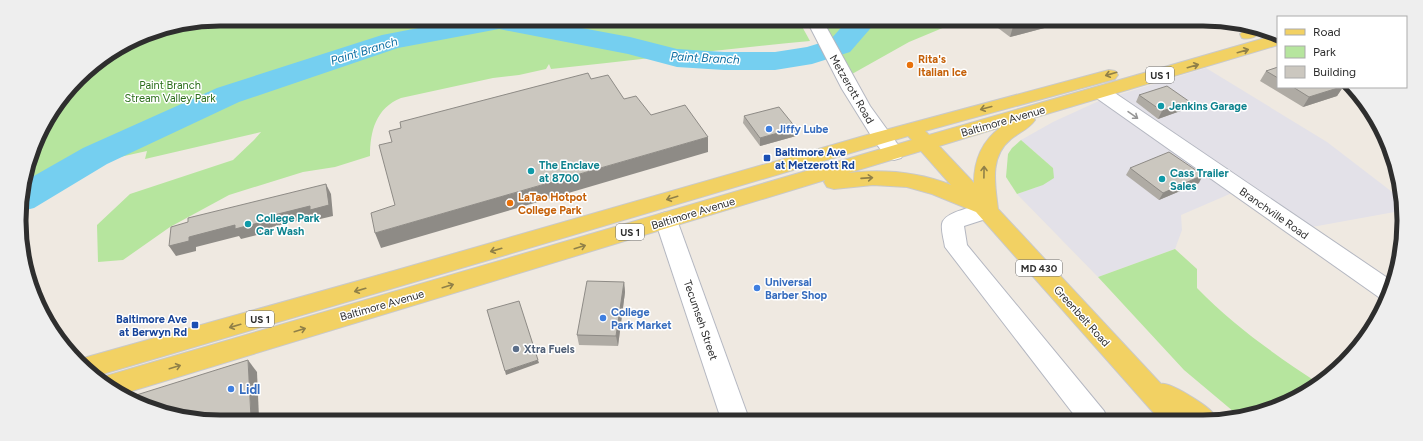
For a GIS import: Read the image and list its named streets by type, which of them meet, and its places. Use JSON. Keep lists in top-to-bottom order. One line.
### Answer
{"streets":{"main road":["US 1","Baltimore Avenue","MD 430","Greenbelt Road"],"street":["Metzerott Road","Branchville Road","Tecumseh Street"]},"crossings":[["Metzerott Road","Baltimore Avenue"],["Baltimore Avenue","Branchville Road"],["Baltimore Avenue","Greenbelt Road"],["Baltimore Avenue","Tecumseh Street"]],"one_way":["Branchville Road"],"water":["Paint Branch"],"parks":["Paint Branch Stream Valley Park"],"places":{"other":["Rita's Italian Ice","Jenkins Garage","Jiffy Lube","The Enclave at 8700","Cass Trailer Sales","LaTao Hotpot College Park","College Park Car Wash","Universal Barber Shop","College Park Market","Xtra Fuels","Lidl"],"transit":["Baltimore Ave at Metzerott Rd","Baltimore Ave at Berwyn Rd"]},"legend":["Road","Park","Building"]}
